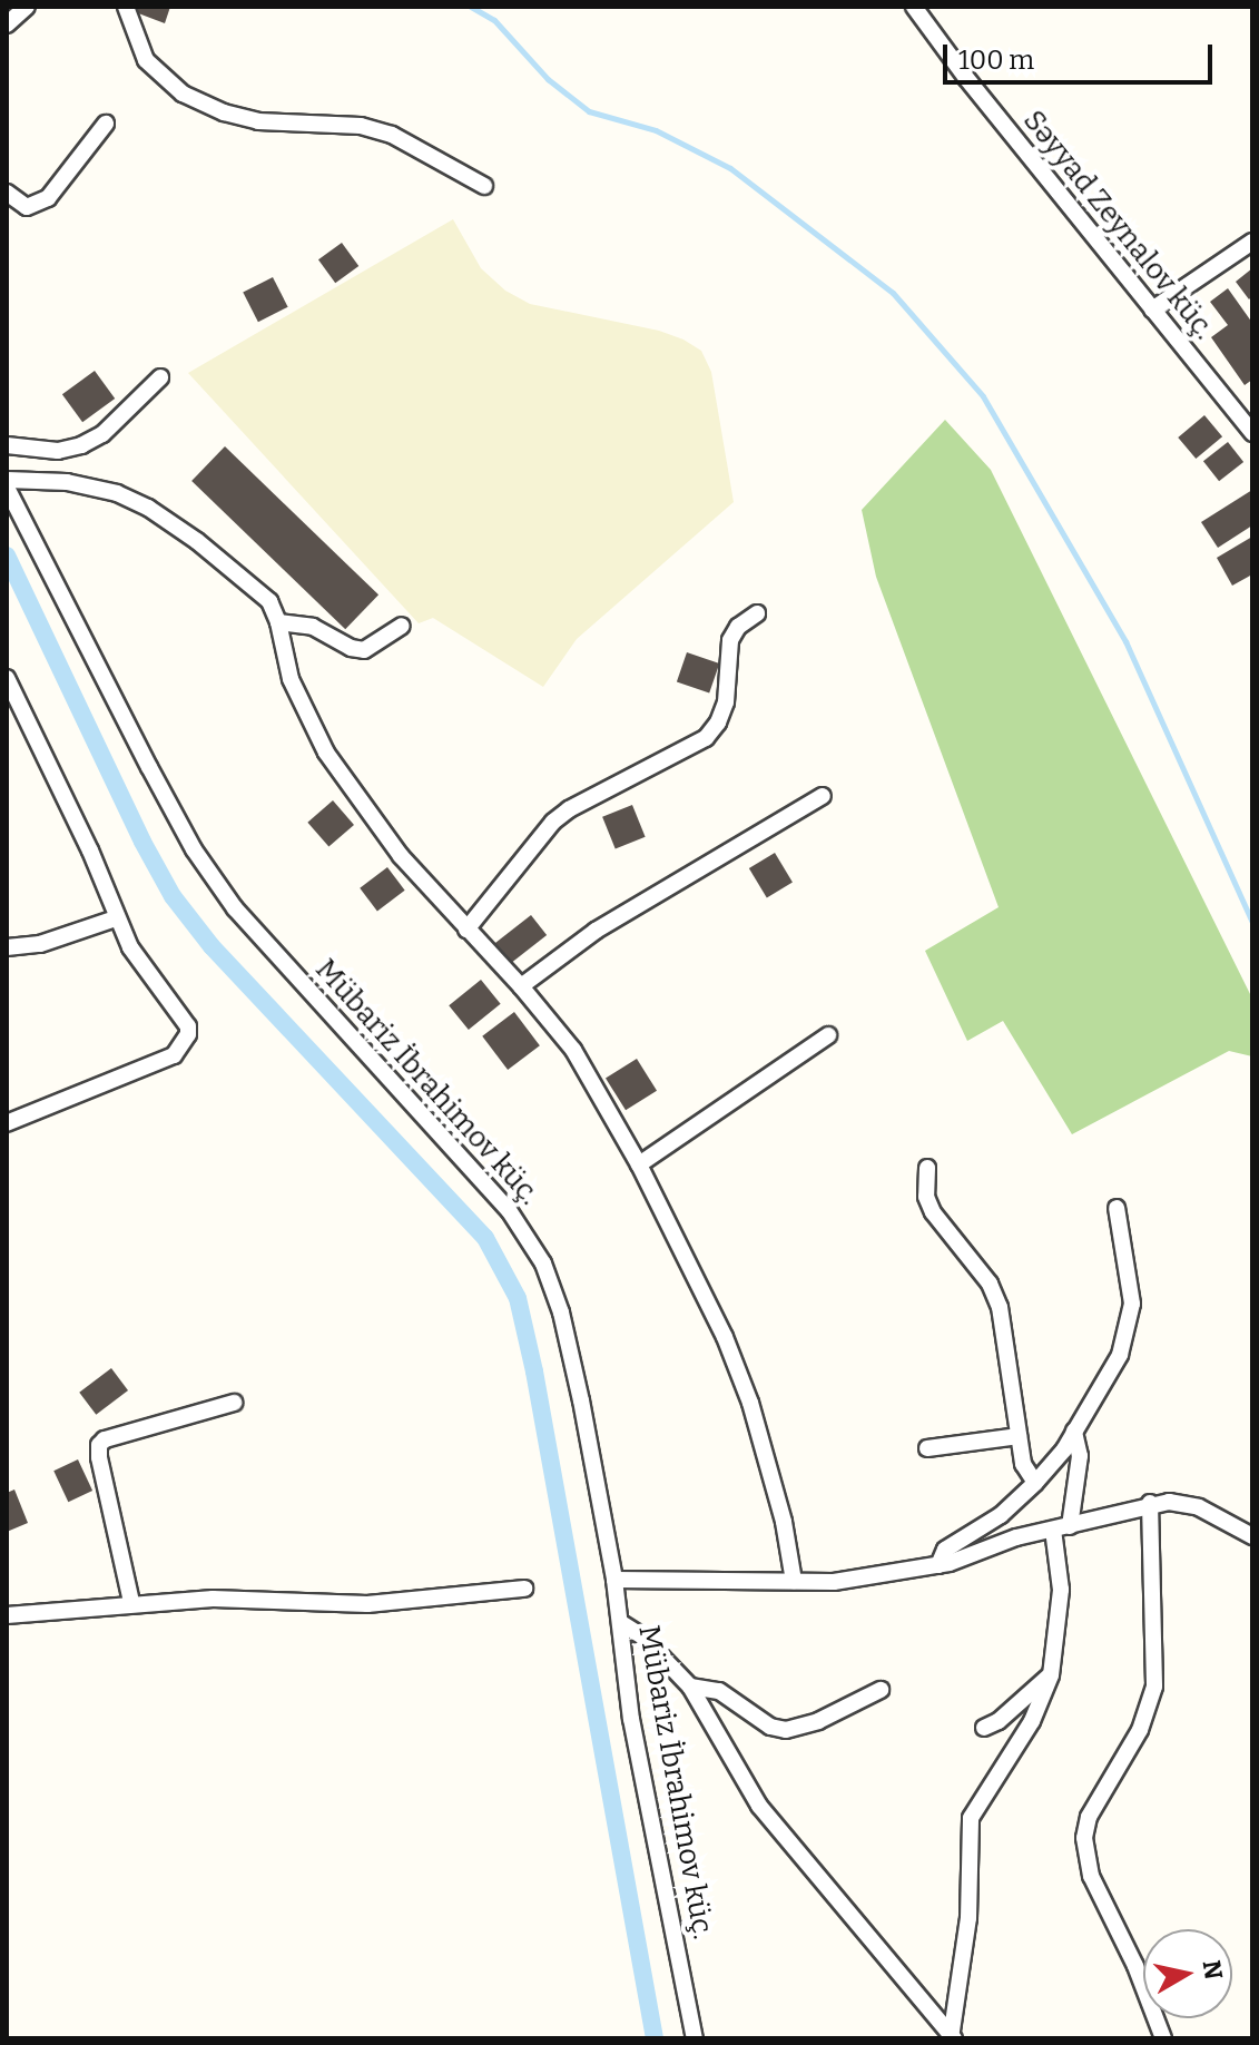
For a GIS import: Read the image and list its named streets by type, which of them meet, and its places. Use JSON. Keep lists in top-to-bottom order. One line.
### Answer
{"streets":{"street":["Səyyad Zeynalov küç.","Mübariz İbrahimov küç."]},"scale_bar":"100 m","north":"right"}
